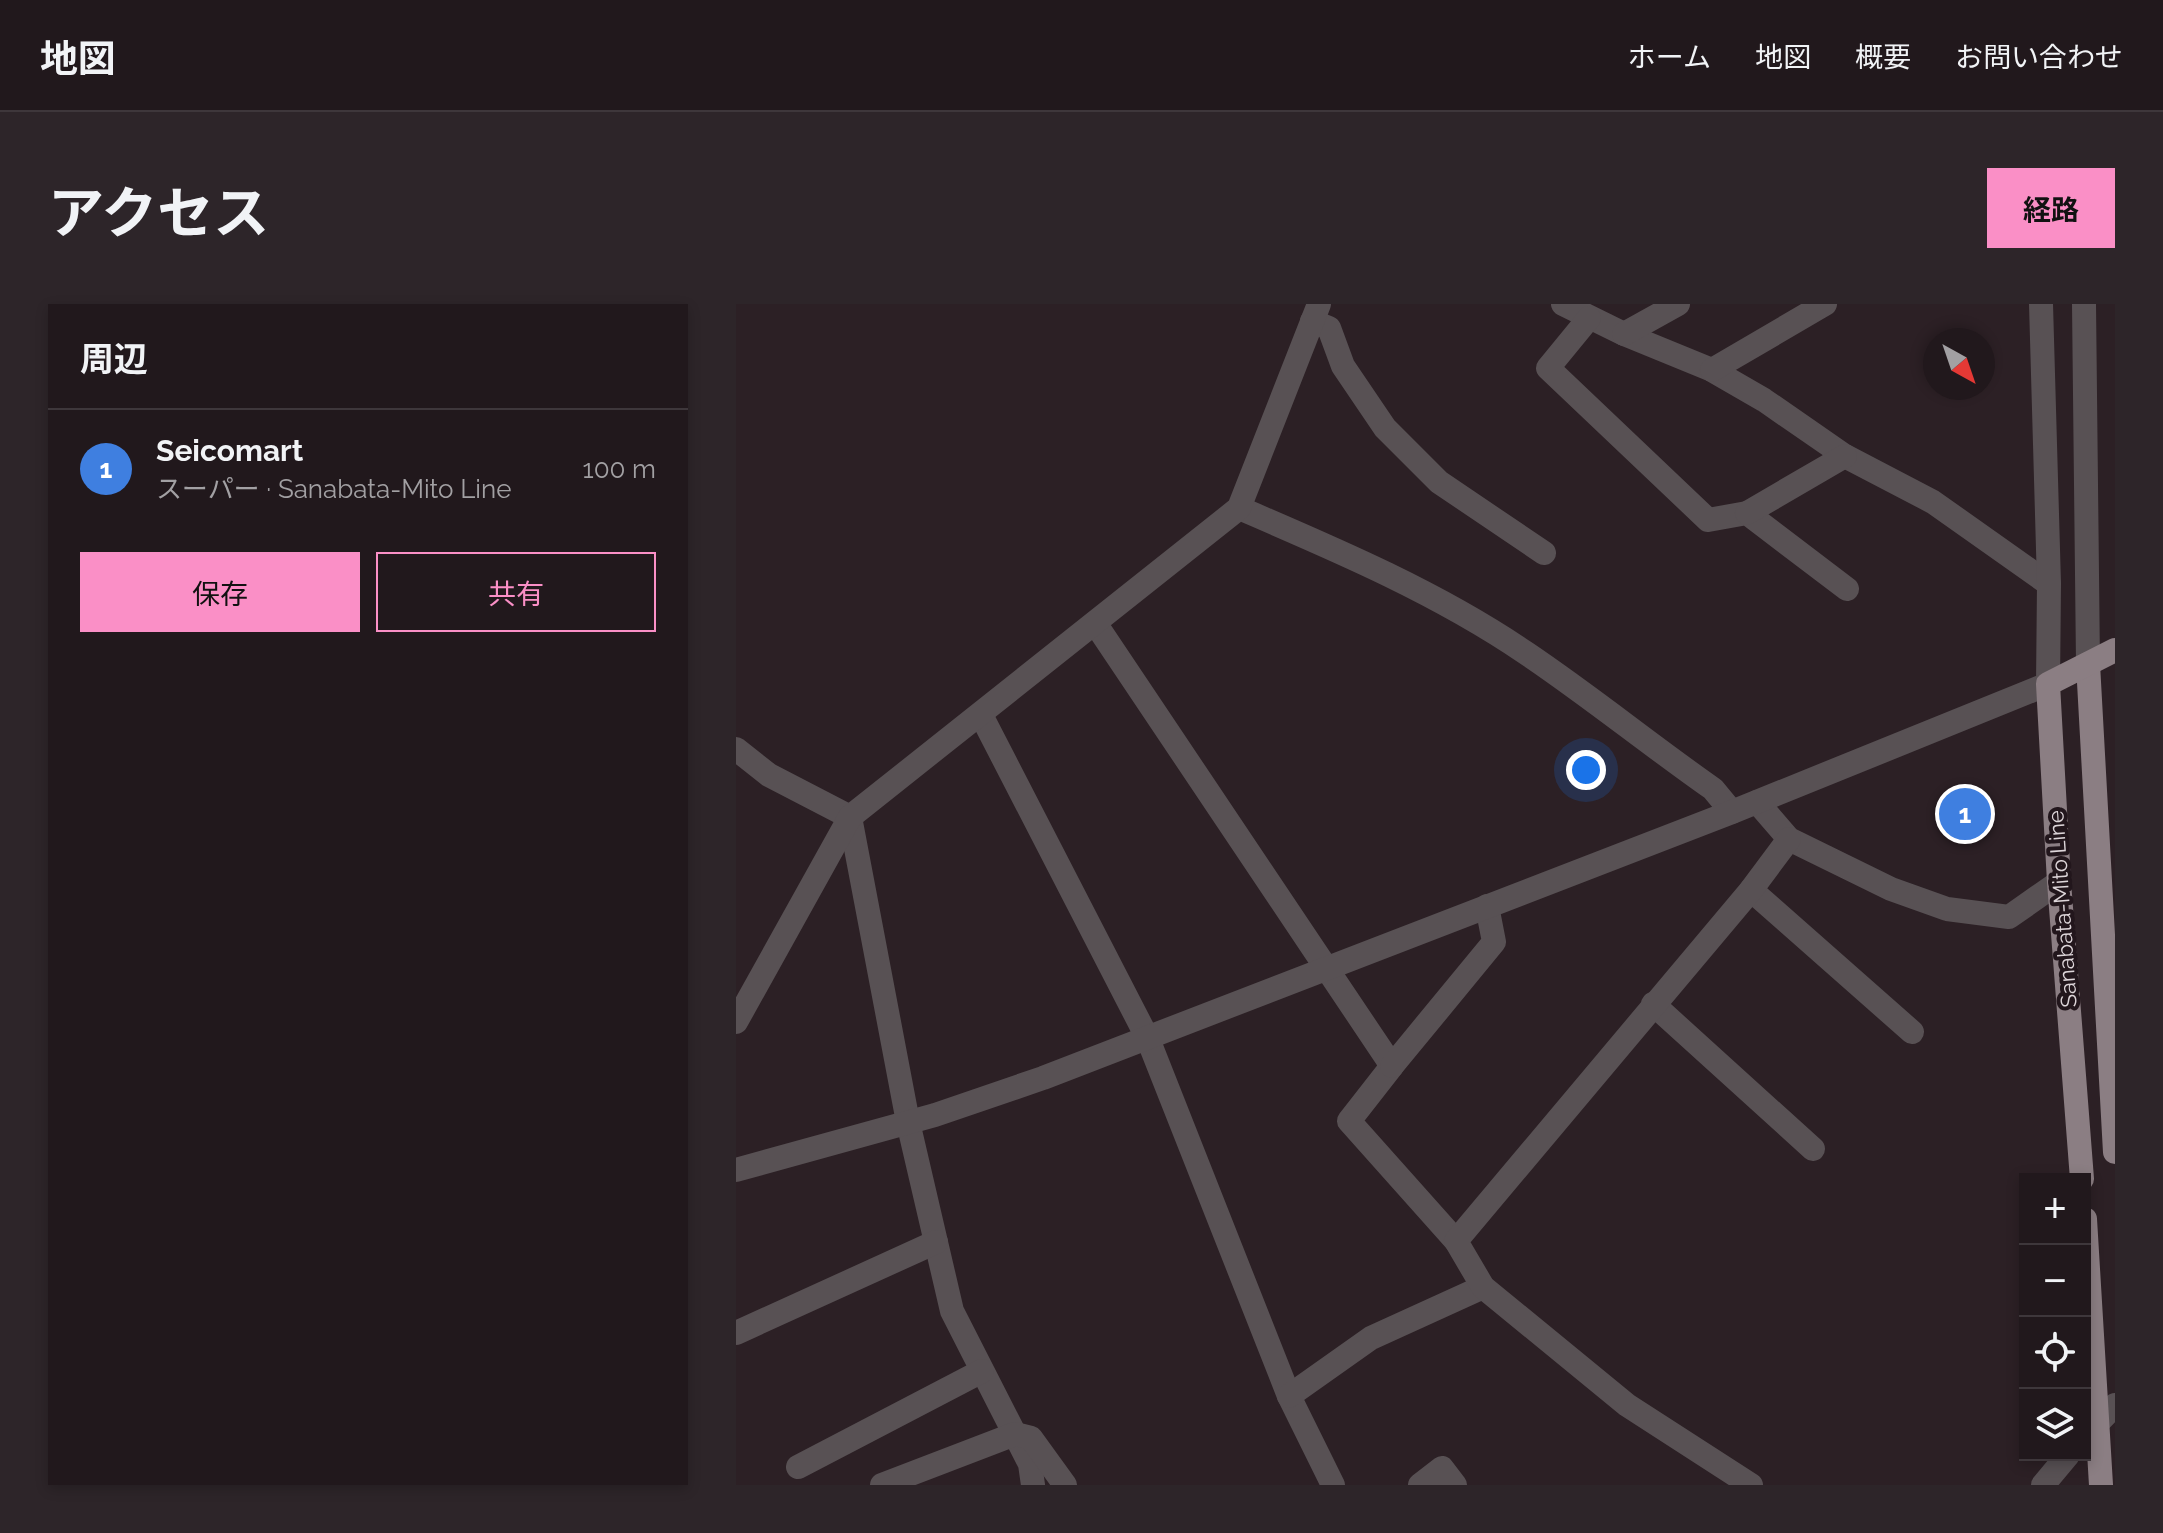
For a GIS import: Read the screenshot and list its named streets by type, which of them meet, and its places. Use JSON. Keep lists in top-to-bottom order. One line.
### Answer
{"streets":{"main road":["Sanabata-Mito Line"]},"north":"bottom right","page":{"header":"地図","nav":["ホーム","地図","概要","お問い合わせ"],"title":"アクセス","buttons":["経路",["保存","共有"]],"heading":"周辺","list":[{"mark":"1","name":"Seicomart","note":"スーパー · Sanabata-Mito Line","value":"100 m"}],"pins":"1","map_buttons":["+","−"]}}
